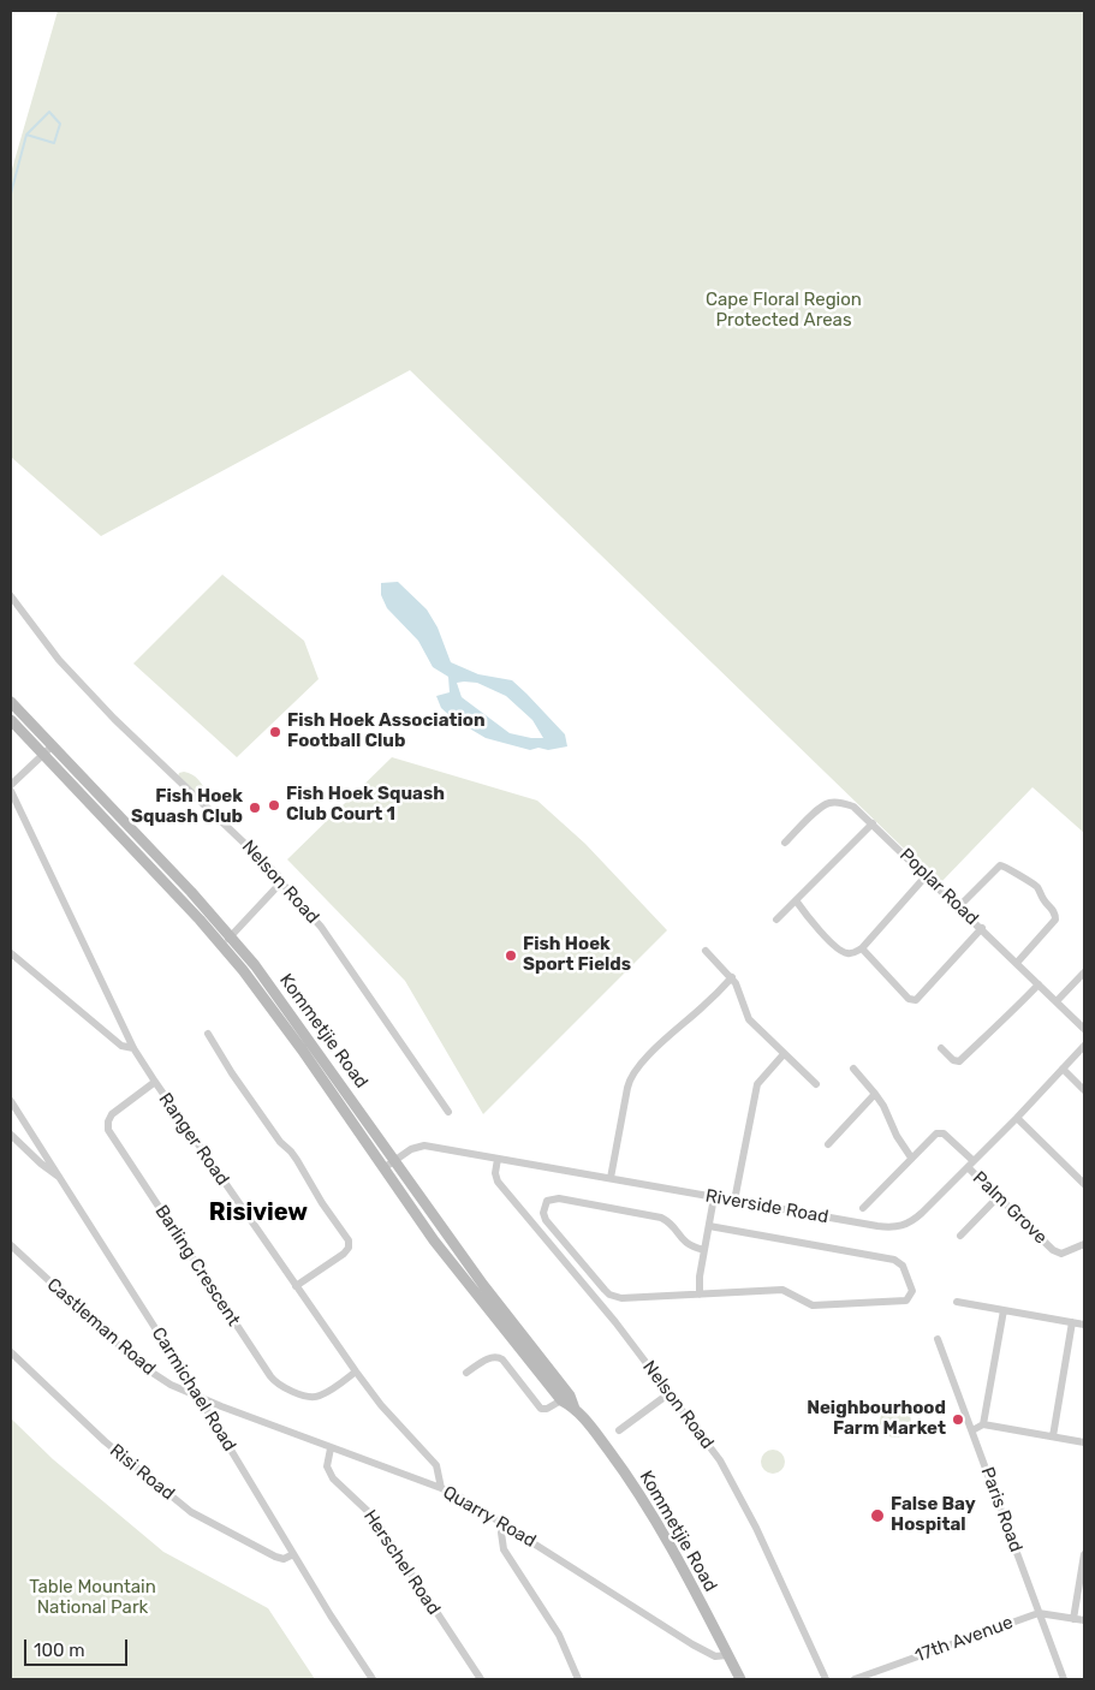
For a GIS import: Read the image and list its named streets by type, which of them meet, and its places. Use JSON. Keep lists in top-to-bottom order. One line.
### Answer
{"streets":{"main road":["Kommetjie Road"],"street":["Nelson Road","Poplar Road","Ranger Road","Riverside Road","Palm Grove","Barling Crescent","Castleman Road","Carmichael Road","Risi Road","Paris Road","Quarry Road","Herschel Road","17th Avenue"]},"crossings":[["Nelson Road","Riverside Road"],["Kommetjie Road","Riverside Road"],["Kommetjie Road","Quarry Road"],["Ranger Road","Barling Crescent"],["Ranger Road","Quarry Road"],["Riverside Road","Palm Grove"],["Castleman Road","Carmichael Road"],["Castleman Road","Quarry Road"],["Carmichael Road","Risi Road"],["Carmichael Road","Quarry Road"],["Paris Road","17th Avenue"],["Quarry Road","Herschel Road"]],"districts":["Risiview"],"parks":["Cape Floral Region Protected Areas","Table Mountain National Park"],"places":["Fish Hoek Association Football Club","Fish Hoek Squash Club Court 1","Fish Hoek Squash Club","Fish Hoek Sport Fields","Neighbourhood Farm Market","False Bay Hospital"],"scale_bar":"100 m"}
